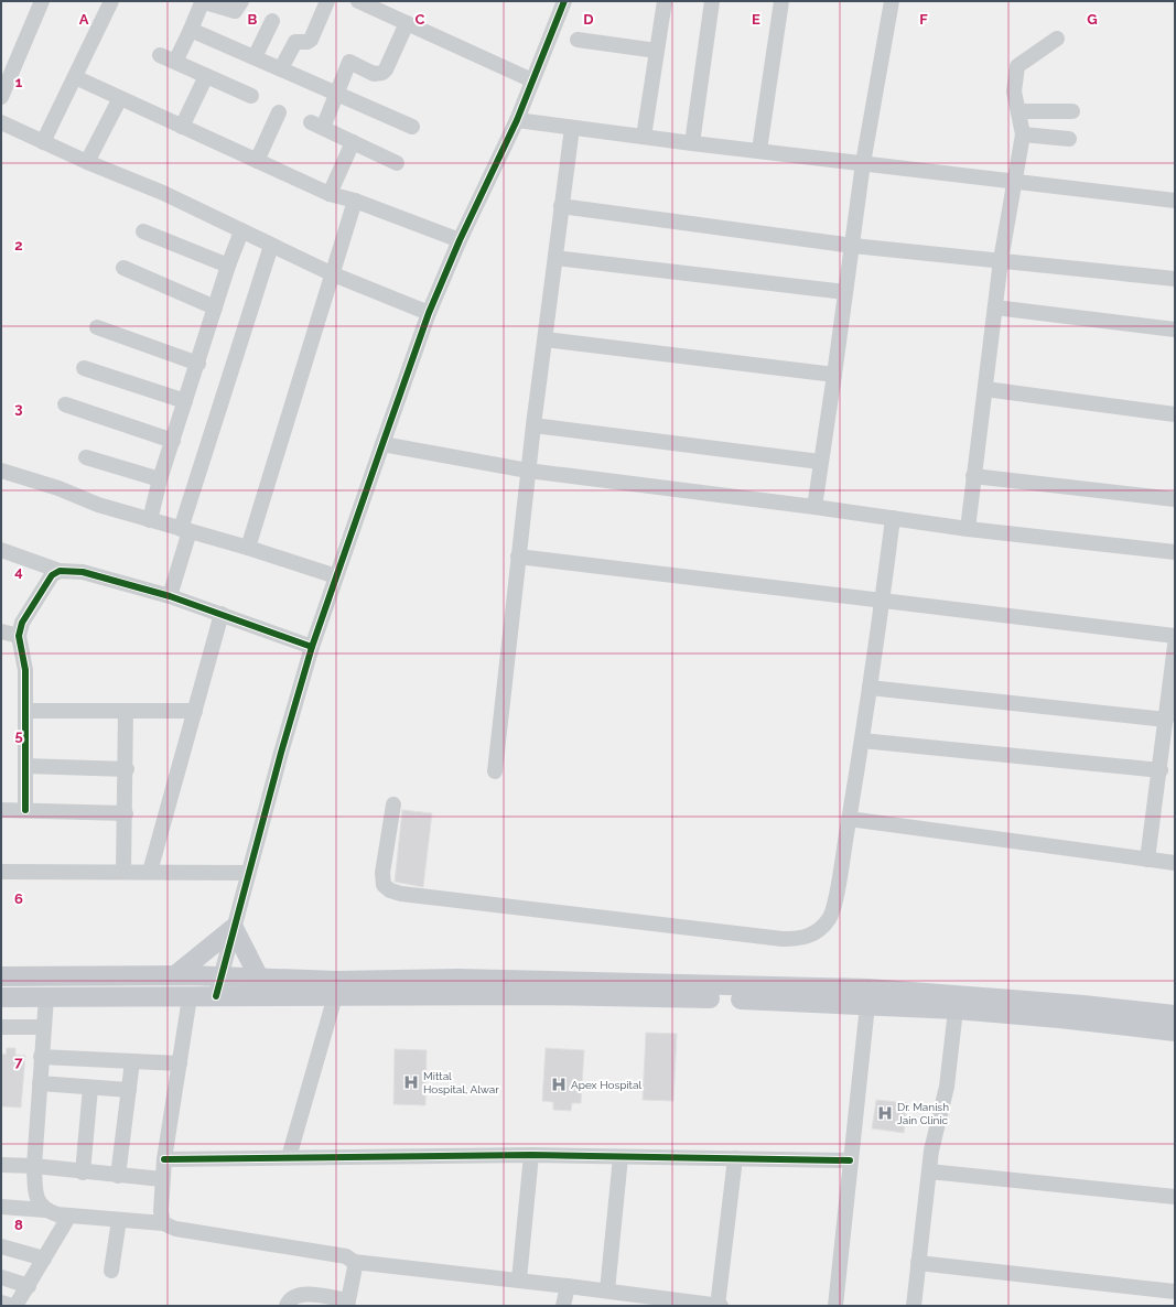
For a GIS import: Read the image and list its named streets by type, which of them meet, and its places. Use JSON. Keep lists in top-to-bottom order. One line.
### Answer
{"places":{"hospital":["Mittal Hospital, Alwar","Apex Hospital","Dr. Manish Jain Clinic"]},"grid":{"columns":["A","B","C","D","E","F","G"],"rows":["1","2","3","4","5","6","7","8"]}}
